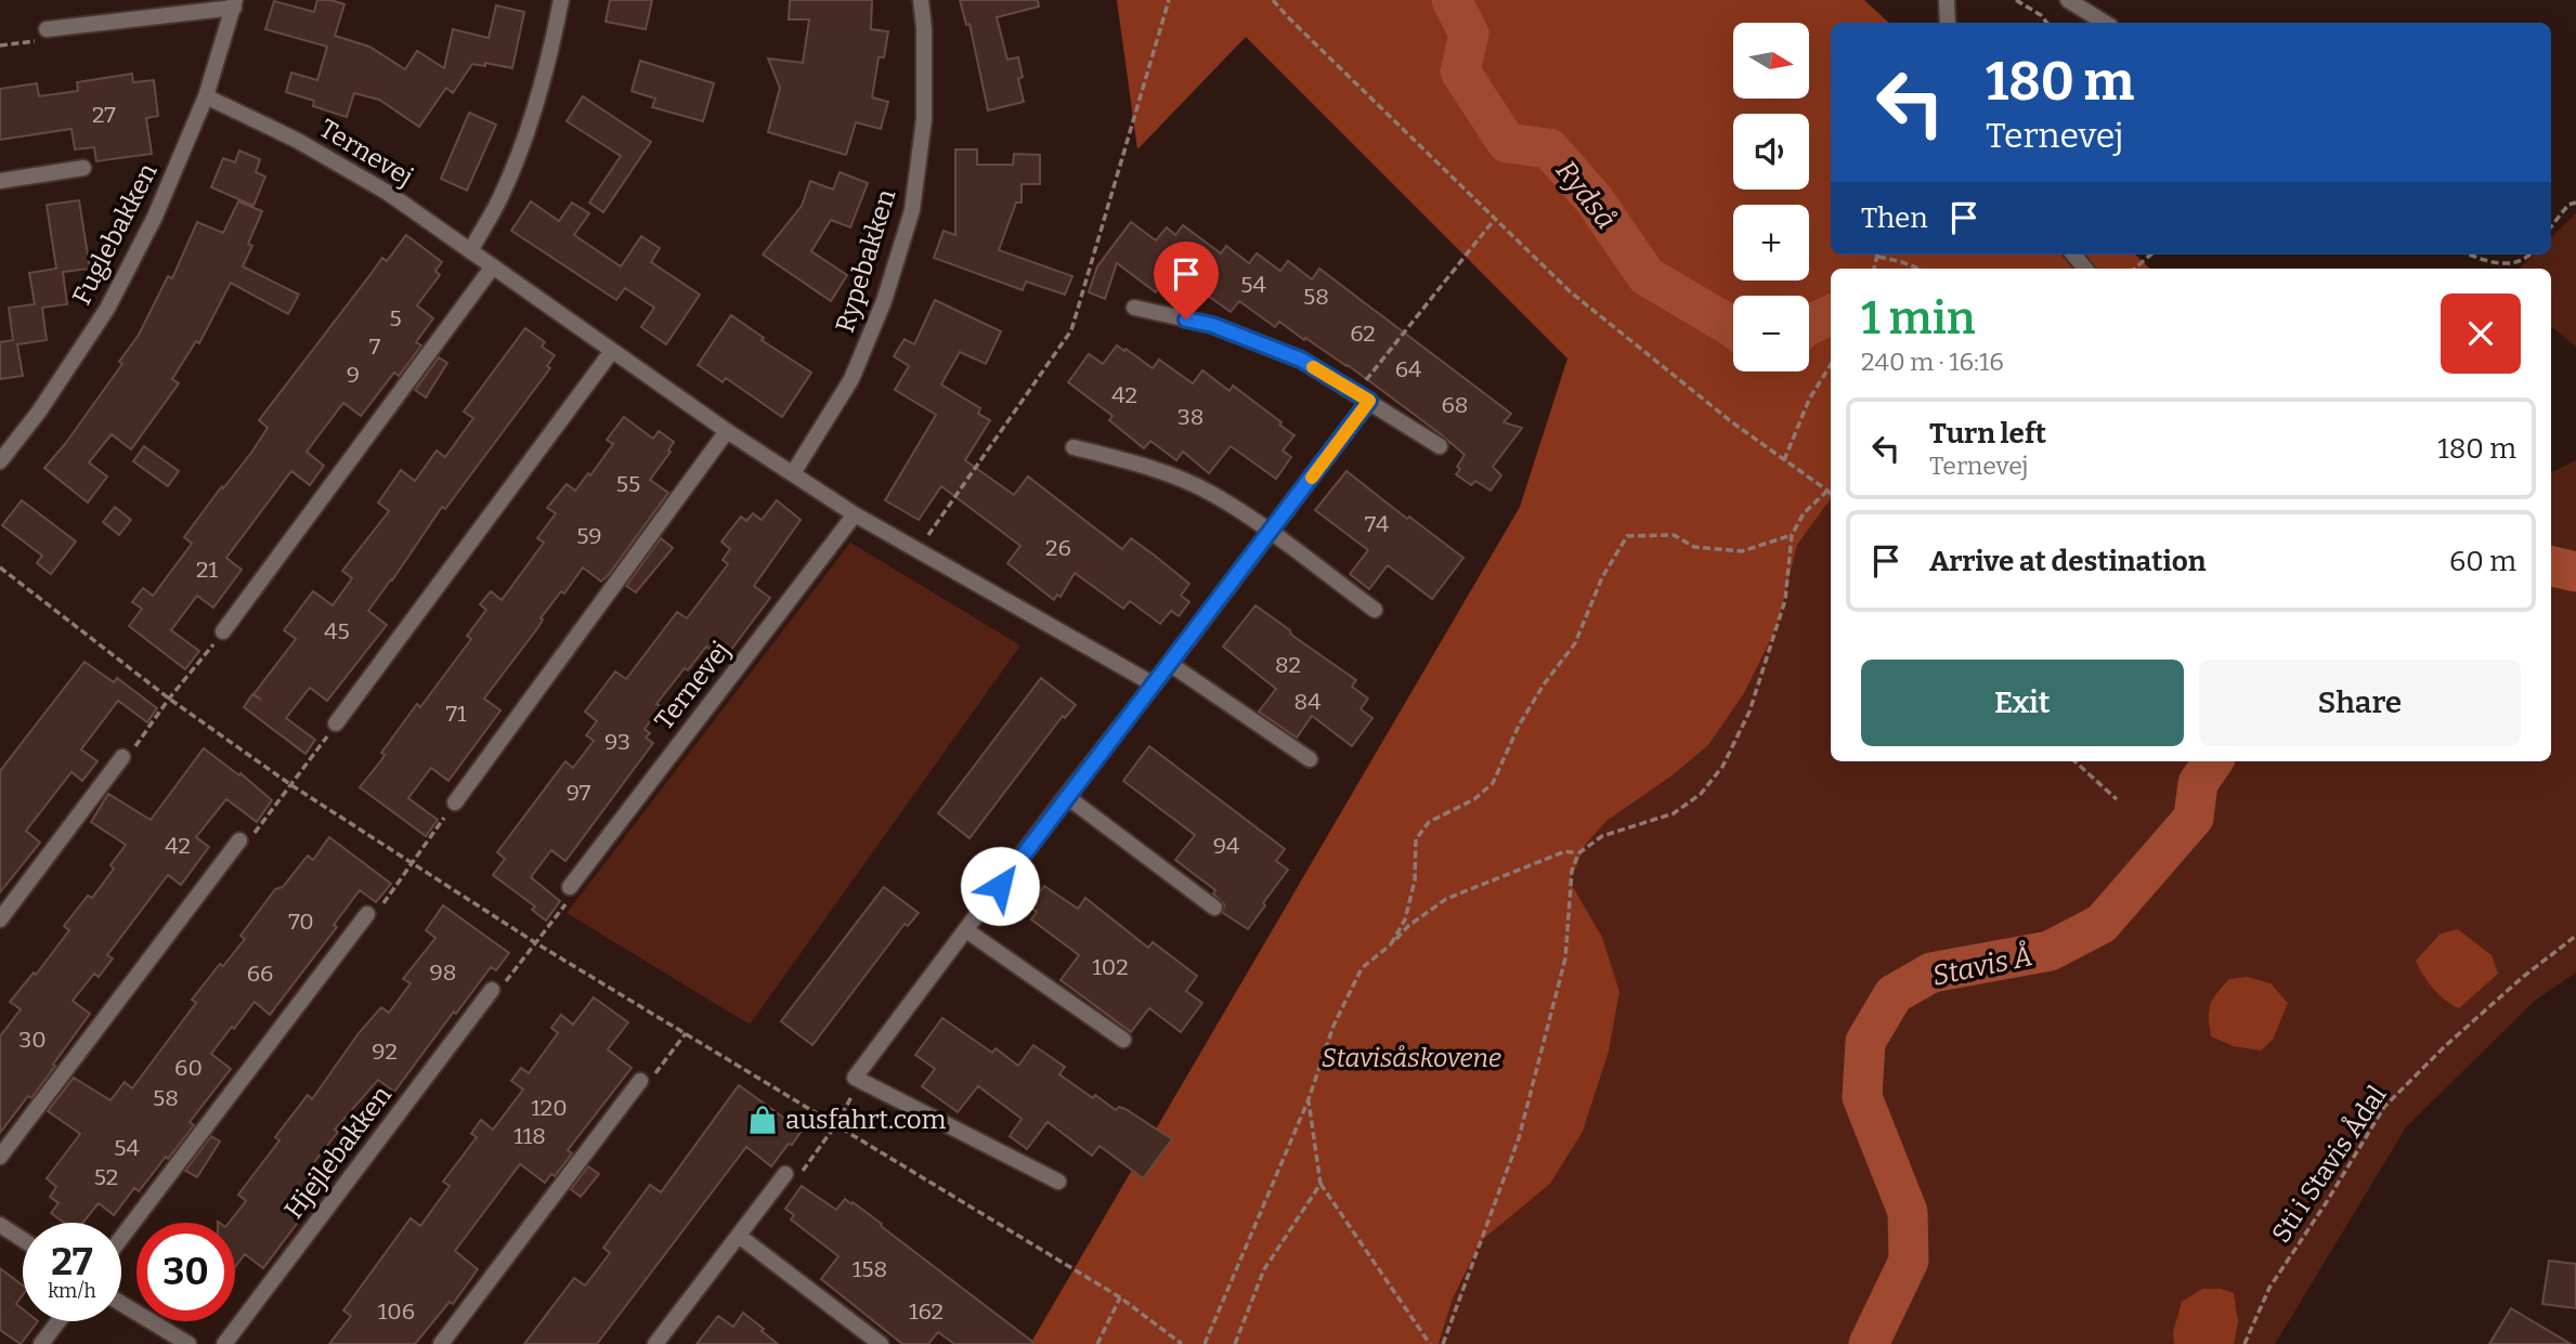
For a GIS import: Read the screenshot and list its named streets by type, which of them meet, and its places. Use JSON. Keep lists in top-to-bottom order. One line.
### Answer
{"streets":{"street":["Ternevej","Fuglebakken","Rypebakken","Hjejlebakken"],"path":["Sti i Stavis Ådal"]},"crossings":[["Ternevej","Fuglebakken"],["Ternevej","Rypebakken"]],"water":["Rydså","Stavis Å"],"parks":["Stavisåskovene"],"places":{"shop":["ausfahrt.com"]},"house_numbers":["27","54","58","5","62","7","64","9","42","68","38","55","74","59","26","21","45","82","84","71","93","97","42","94","70","102","98","66","30","92","60","58","120","118","54","52","158","106","162"],"north":"right","page":{"map_buttons":["+","−"],"turn":["180 m","Ternevej"],"then":"Then","heading":["1 min","240 m · 16:16"],"list":[{"name":"Turn left","note":"Ternevej","value":"180 m"},{"name":"Arrive at destination","value":"60 m"}],"buttons":["Exit","Share"],"speed":"27 km/h","limit":"30"}}
